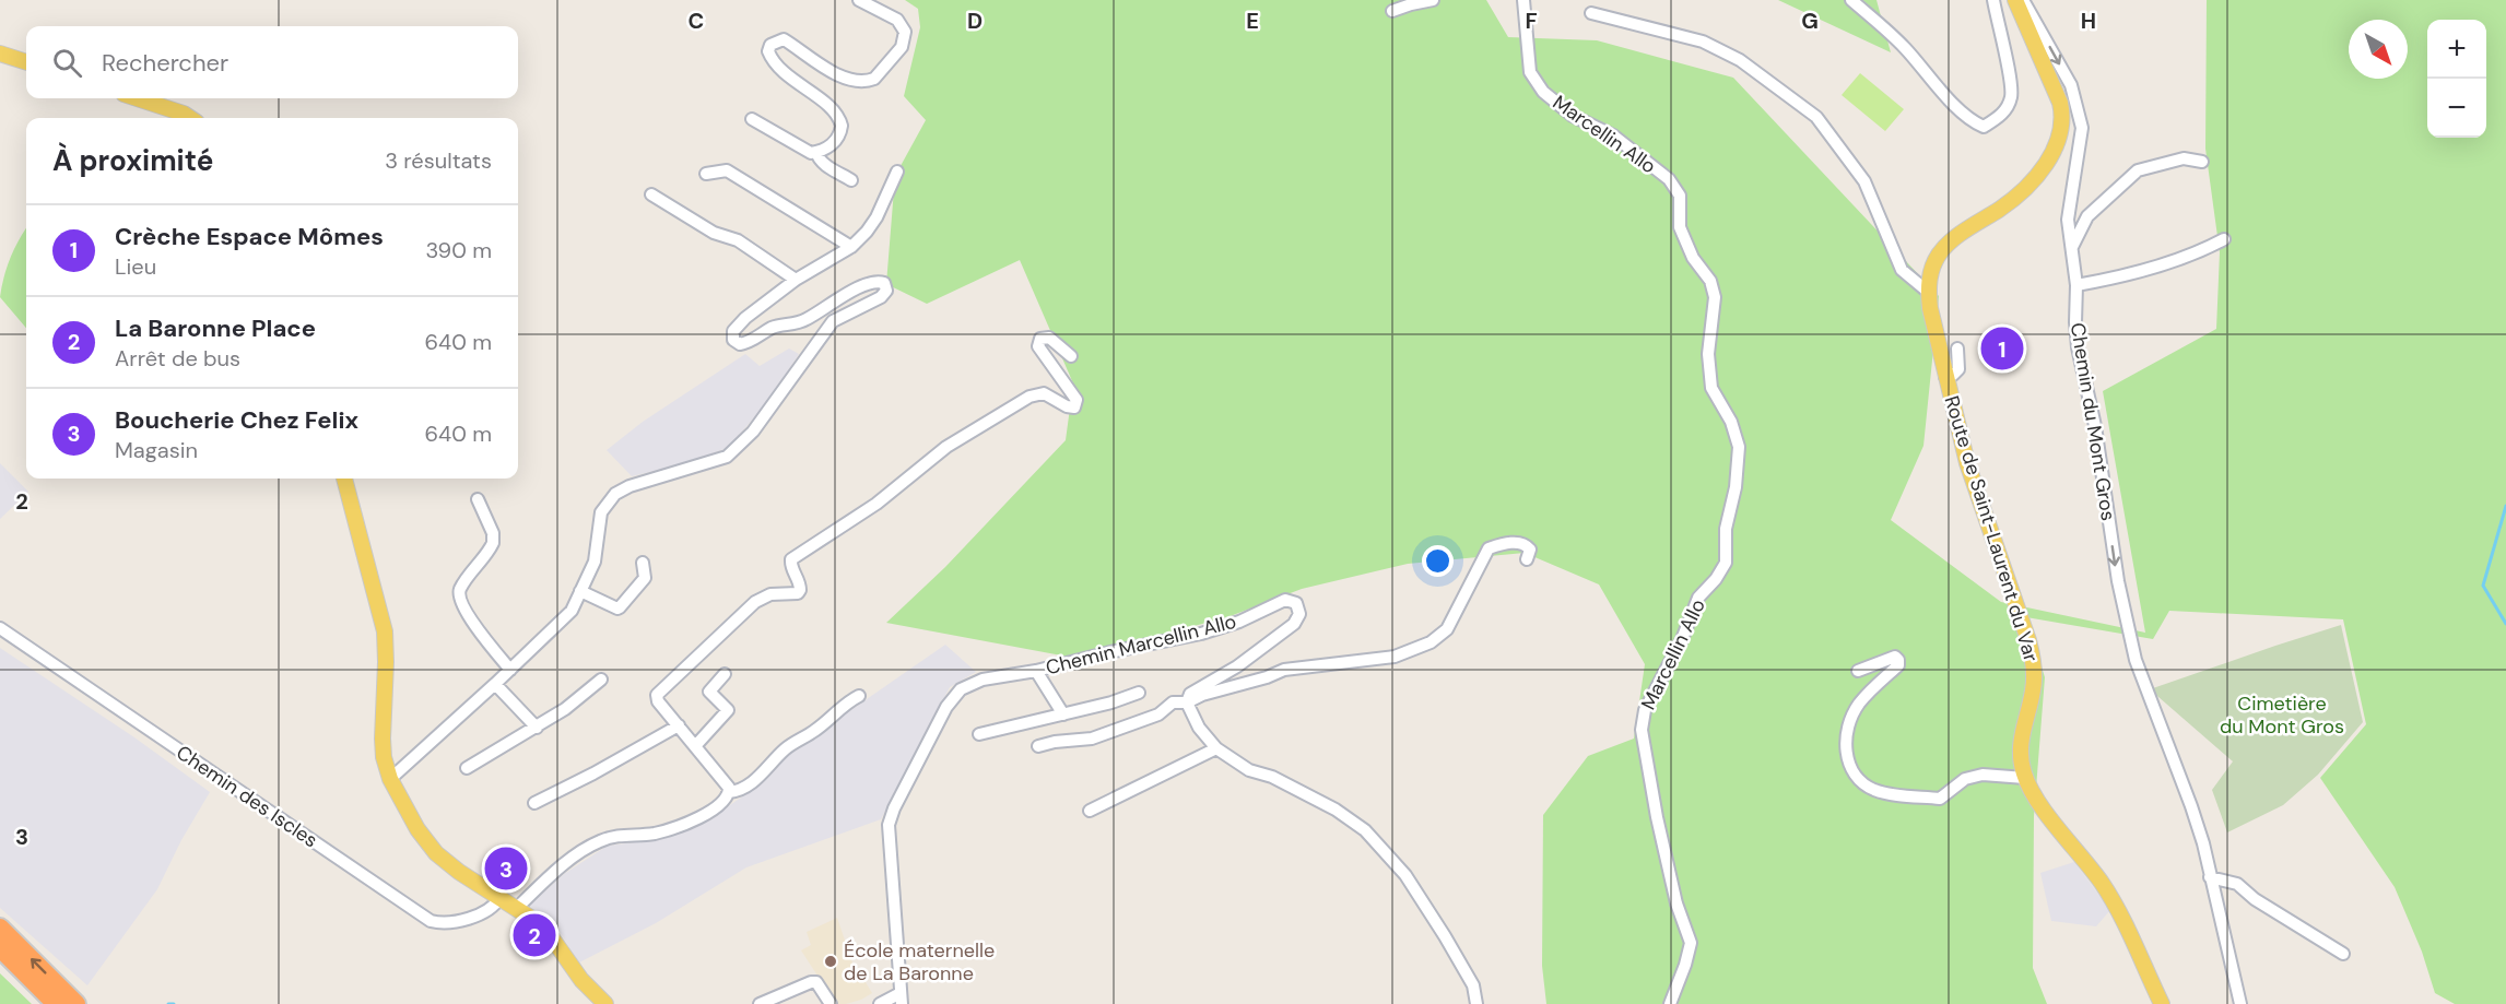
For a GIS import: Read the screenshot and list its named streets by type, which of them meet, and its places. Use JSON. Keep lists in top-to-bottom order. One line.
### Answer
{"streets":{"main road":["Route de Saint-Laurent du Var"],"street":["Marcellin Allo","Chemin du Mont Gros","Chemin Marcellin Allo","Chemin des Iscles"]},"one_way":["Chemin du Mont Gros"],"parks":["Cimetière du Mont Gros"],"places":["École maternelle de La Baronne"],"north":"bottom right","page":{"map_buttons":["+","−"],"search":"Rechercher","heading":["À proximité","3 résultats"],"list":[{"mark":"1","name":"Crèche Espace Mômes","note":"Lieu","value":"390 m"},{"mark":"2","name":"La Baronne Place","note":"Arrêt de bus","value":"640 m"},{"mark":"3","name":"Boucherie Chez Felix","note":"Magasin","value":"640 m"}],"pins":["1","3","2"]},"grid":{"columns":["C","D","E","F","G","H"],"rows":["2","3"]}}
